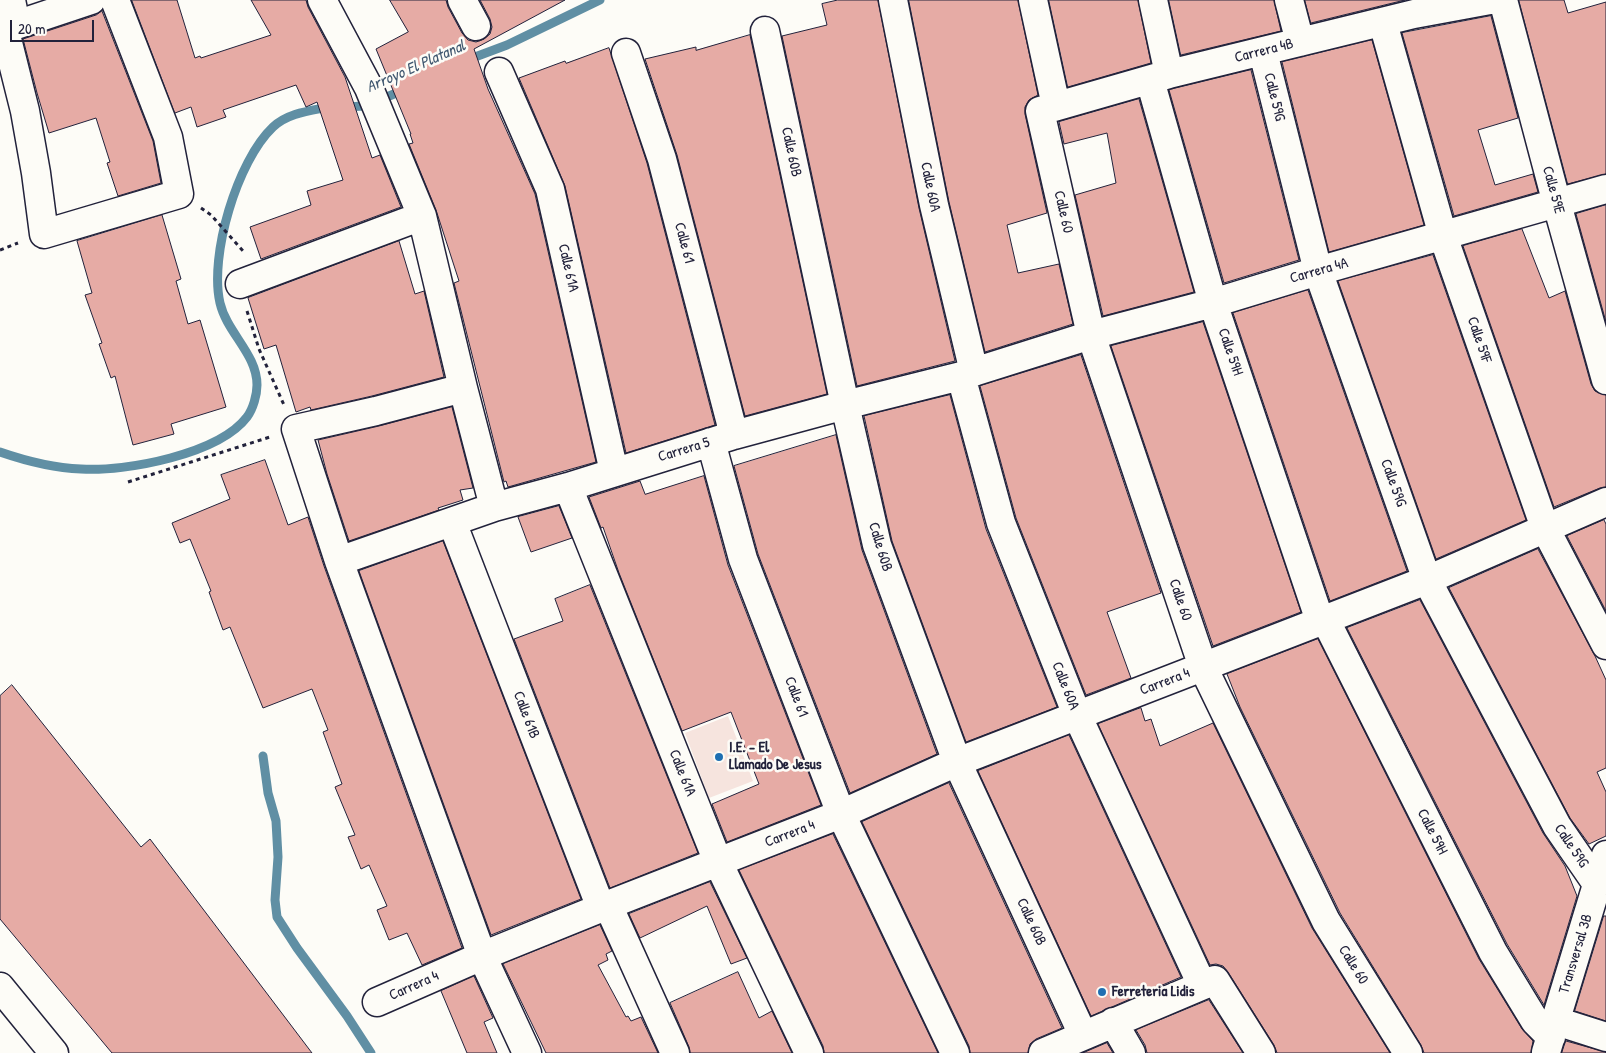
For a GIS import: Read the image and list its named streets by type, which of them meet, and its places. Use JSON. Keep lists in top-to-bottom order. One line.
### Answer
{"streets":{"street":["Carrera 4B","Calle 59G","Calle 60B","Calle 60A","Calle 59E","Calle 60","Calle 61","Calle 61A","Carrera 4A","Calle 59F","Calle 59H","Carrera 5","Carrera 4","Calle 61B","Transversal 3B"]},"crossings":[["Carrera 4B","Calle 59G"],["Carrera 4B","Calle 60"],["Carrera 4B","Calle 59F"],["Carrera 4B","Calle 59H"],["Calle 59G","Carrera 4A"],["Calle 59G","Carrera 4"],["Calle 59G","Transversal 3B"],["Calle 60B","Carrera 5"],["Calle 60B","Carrera 4"],["Calle 60A","Carrera 5"],["Calle 60A","Carrera 4"],["Calle 59E","Carrera 4A"],["Calle 60","Carrera 4A"],["Calle 60","Carrera 4"],["Calle 61","Carrera 5"],["Calle 61","Carrera 4"],["Calle 61A","Carrera 5"],["Calle 61A","Carrera 4"],["Carrera 4A","Calle 59F"],["Carrera 4A","Calle 59H"],["Carrera 4A","Carrera 5"],["Calle 59F","Carrera 4"],["Calle 59H","Carrera 4"],["Calle 59H","Transversal 3B"],["Carrera 5","Calle 61B"],["Carrera 4","Calle 61B"]],"water":["Arroyo El Platanal"],"places":["I.E. - El Llamado De Jesus","Ferreteria Lidis"],"scale_bar":"20 m"}
